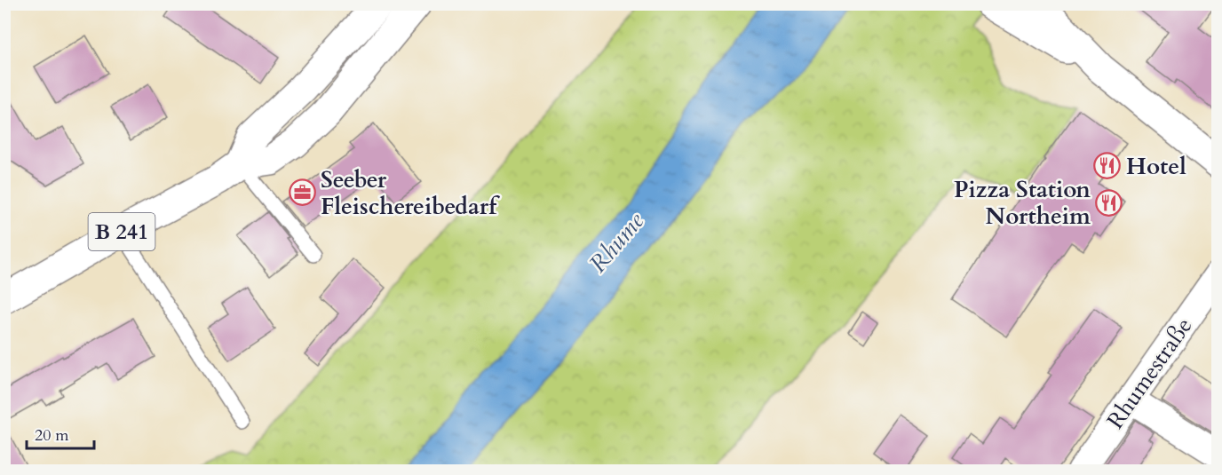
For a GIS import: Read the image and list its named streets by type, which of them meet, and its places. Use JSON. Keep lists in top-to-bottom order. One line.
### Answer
{"streets":{"main road":["B 241"],"street":["Rhumestraße"]},"water":["Rhume"],"places":{"restaurant":["Hotel","Pizza Station Northeim"],"office":["Seeber Fleischereibedarf"]},"scale_bar":"20 m"}
